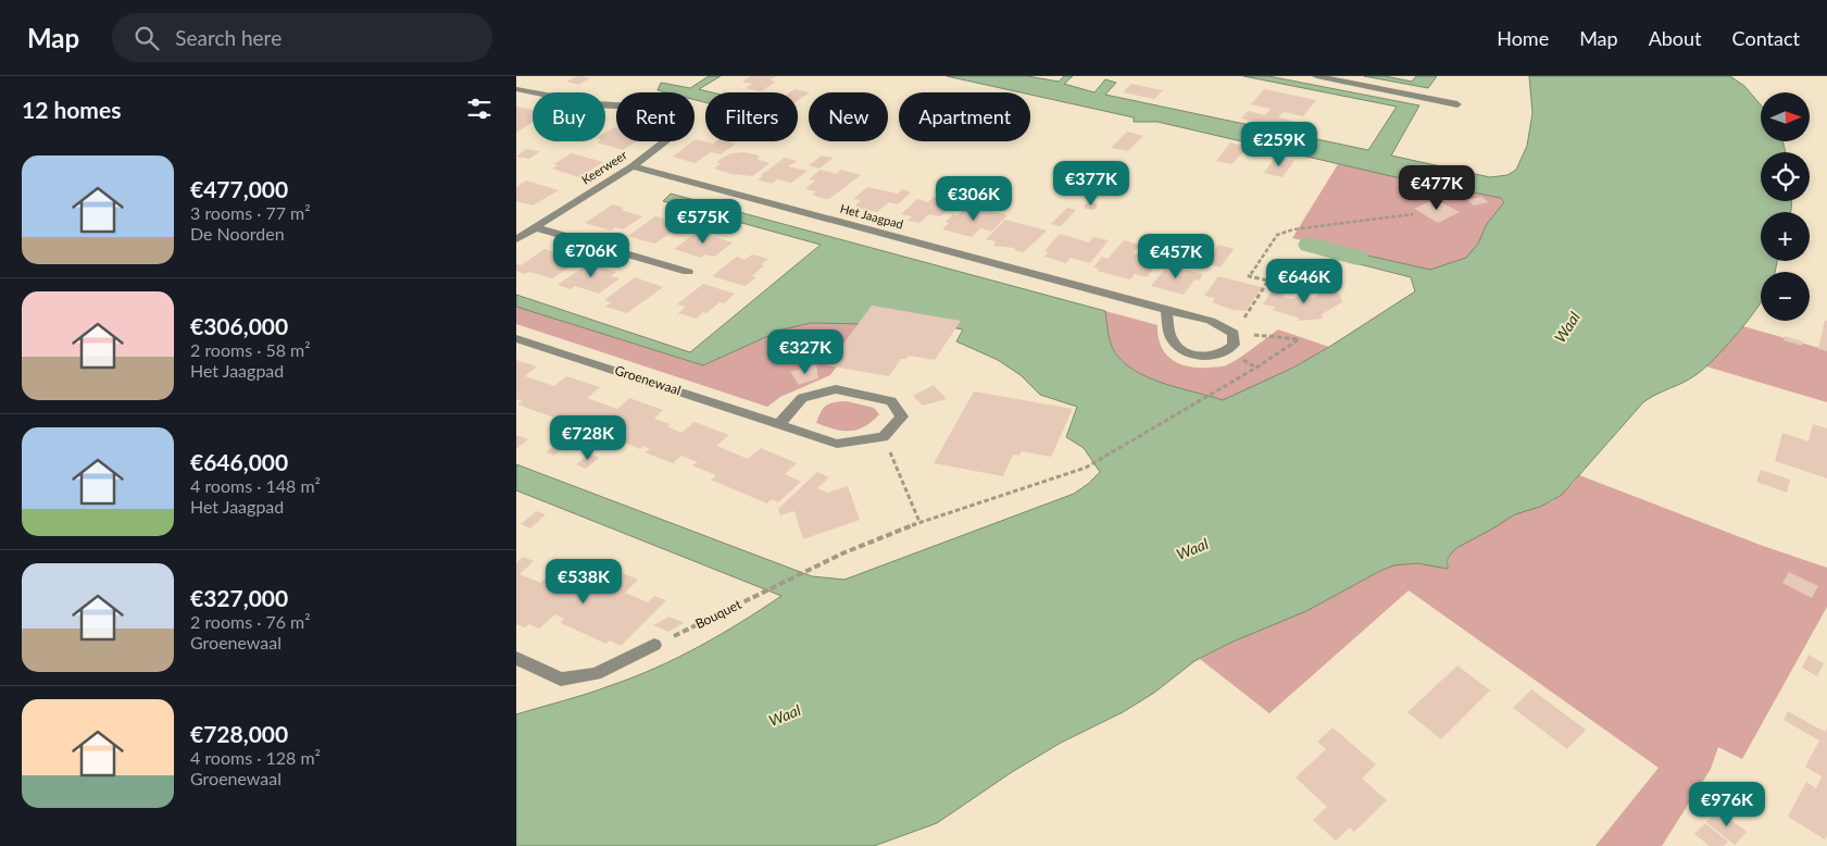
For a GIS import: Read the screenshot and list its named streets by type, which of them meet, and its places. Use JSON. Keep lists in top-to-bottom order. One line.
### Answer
{"streets":{"street":["Keerweer","Het Jaagpad","Groenewaal"],"path":["Bouquet"]},"crossings":[["Keerweer","Het Jaagpad"],["Het Jaagpad","Bouquet"]],"water":["Waal"],"north":"right","page":{"header":"Map","search":"Search here","nav":["Home","Map","About","Contact"],"heading":"12 homes","map_buttons":["+","−"],"chip":["Buy","Rent","Filters","New","Apartment"],"price":["€259K","€377K","€477K","€306K","€575K","€706K","€457K","€646K","€327K","€728K","€538K","€976K"],"list":[{"name":"€477,000","note":"3 rooms · 77 m² · De Noorden"},{"name":"€306,000","note":"2 rooms · 58 m² · Het Jaagpad"},{"name":"€646,000","note":"4 rooms · 148 m² · Het Jaagpad"},{"name":"€327,000","note":"2 rooms · 76 m² · Groenewaal"},{"name":"€728,000","note":"4 rooms · 128 m² · Groenewaal"}]}}
